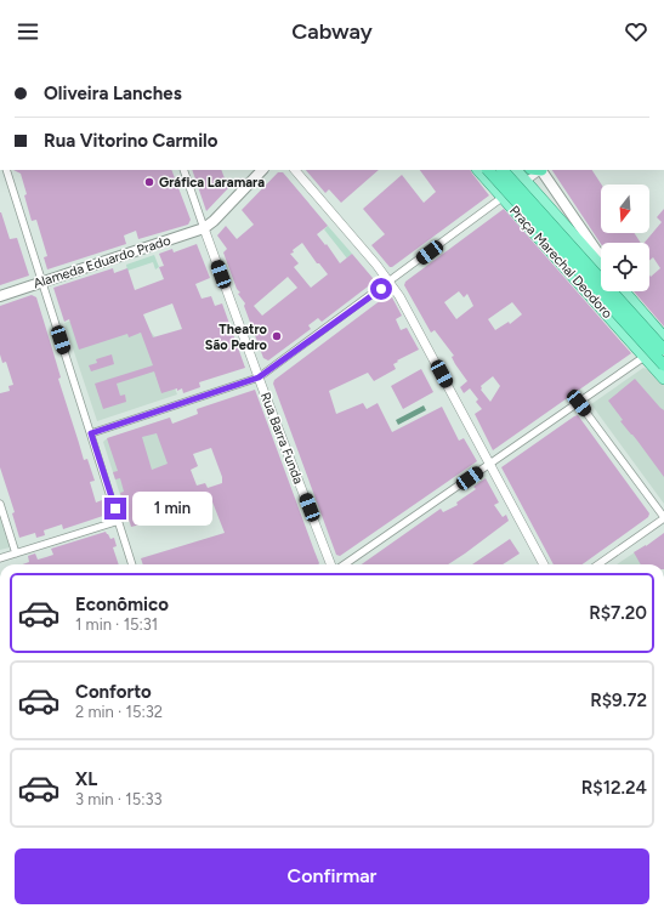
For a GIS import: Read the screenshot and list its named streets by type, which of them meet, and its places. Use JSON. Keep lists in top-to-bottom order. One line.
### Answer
{"streets":{"main road":["Alameda Eduardo Prado","Praça Marechal Deodoro"],"street":["Rua Barra Funda"]},"crossings":[["Alameda Eduardo Prado","Rua Barra Funda"]],"places":["Gráfica Laramara","Theatro São Pedro"],"north":"bottom","page":{"header":"Cabway","banner":["Oliveira Lanches","Rua Vitorino Carmilo"],"bubble":"1 min","list":[{"name":"Econômico","note":"1 min · 15:31","value":"R$7.20"},{"name":"Conforto","note":"2 min · 15:32","value":"R$9.72"},{"name":"XL","note":"3 min · 15:33","value":"R$12.24"}],"buttons":"Confirmar"}}
